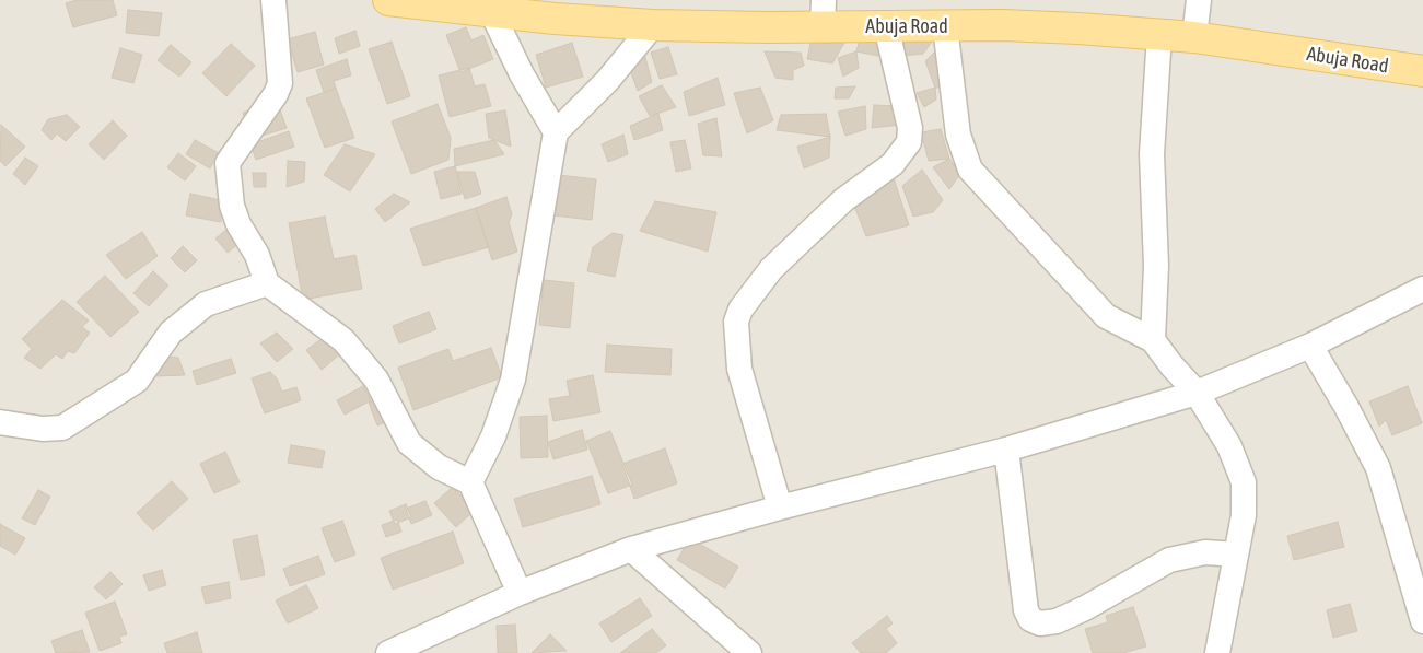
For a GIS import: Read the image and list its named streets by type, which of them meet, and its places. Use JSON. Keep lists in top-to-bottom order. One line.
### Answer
{"streets":{"main road":["Abuja Road"]}}
